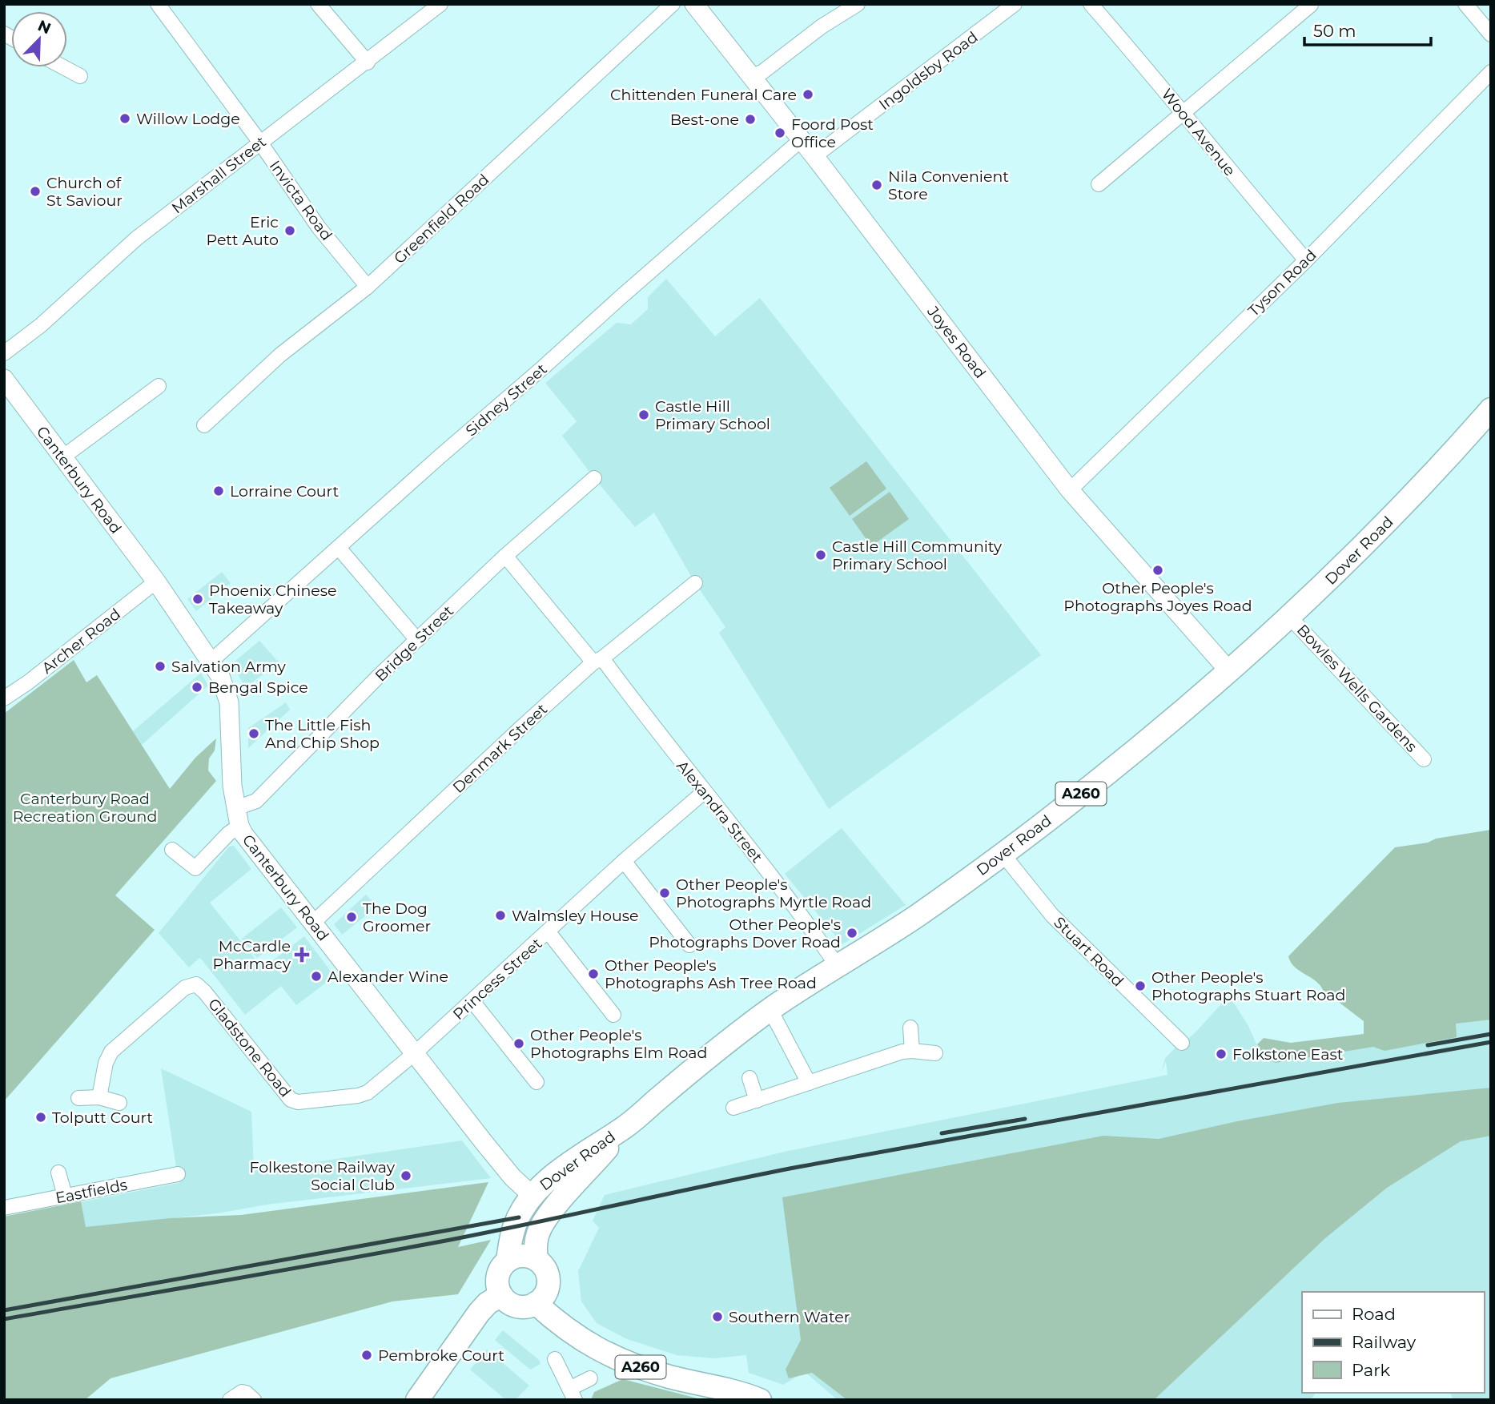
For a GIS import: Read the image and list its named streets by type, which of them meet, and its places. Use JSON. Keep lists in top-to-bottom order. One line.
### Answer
{"streets":{"main road":["Dover Road","A260"],"street":["Ingoldsby Road","Wood Avenue","Marshall Street","Invicta Road","Greenfield Road","Tyson Road","Joyes Road","Sidney Street","Canterbury Road","Archer Road","Bridge Street","Bowles Wells Gardens","Denmark Street","Alexandra Street","Stuart Road","Princess Street","Gladstone Road","Eastfields"]},"crossings":[["Ingoldsby Road","Joyes Road"],["Wood Avenue","Tyson Road"],["Marshall Street","Invicta Road"],["Invicta Road","Greenfield Road"],["Tyson Road","Joyes Road"],["Joyes Road","Sidney Street"],["Joyes Road","Dover Road"],["Sidney Street","Canterbury Road"],["Canterbury Road","Dover Road"],["Canterbury Road","Archer Road"],["Canterbury Road","Bridge Street"],["Canterbury Road","Denmark Street"],["Canterbury Road","Princess Street"],["Canterbury Road","Gladstone Road"],["Dover Road","Bowles Wells Gardens"],["Dover Road","A260"],["Dover Road","Alexandra Street"],["Dover Road","Stuart Road"],["Bridge Street","Alexandra Street"],["Denmark Street","Alexandra Street"],["Alexandra Street","Princess Street"],["Princess Street","Gladstone Road"]],"parks":["Canterbury Road Recreation Ground"],"places":{"other":["Chittenden Funeral Care","Willow Lodge","Best-one","Foord Post Office","Nila Convenient Store","Church of St Saviour","Eric Pett Auto","Castle Hill Primary School","Lorraine Court","Castle Hill Community Primary School","Other People's Photographs Joyes Road","Phoenix Chinese Takeaway","Salvation Army","Bengal Spice","The Little Fish And Chip Shop","Other People's Photographs Myrtle Road","Walmsley House","The Dog Groomer","Other People's Photographs Dover Road","Other People's Photographs Ash Tree Road","Alexander Wine","Other People's Photographs Stuart Road","Other People's Photographs Elm Road","Folkstone East","Tolputt Court","Folkestone Railway Social Club","Southern Water","Pembroke Court"],"health":["McCardle Pharmacy"]},"legend":["Road","Railway","Park"],"scale_bar":"50 m","north":"top right"}
